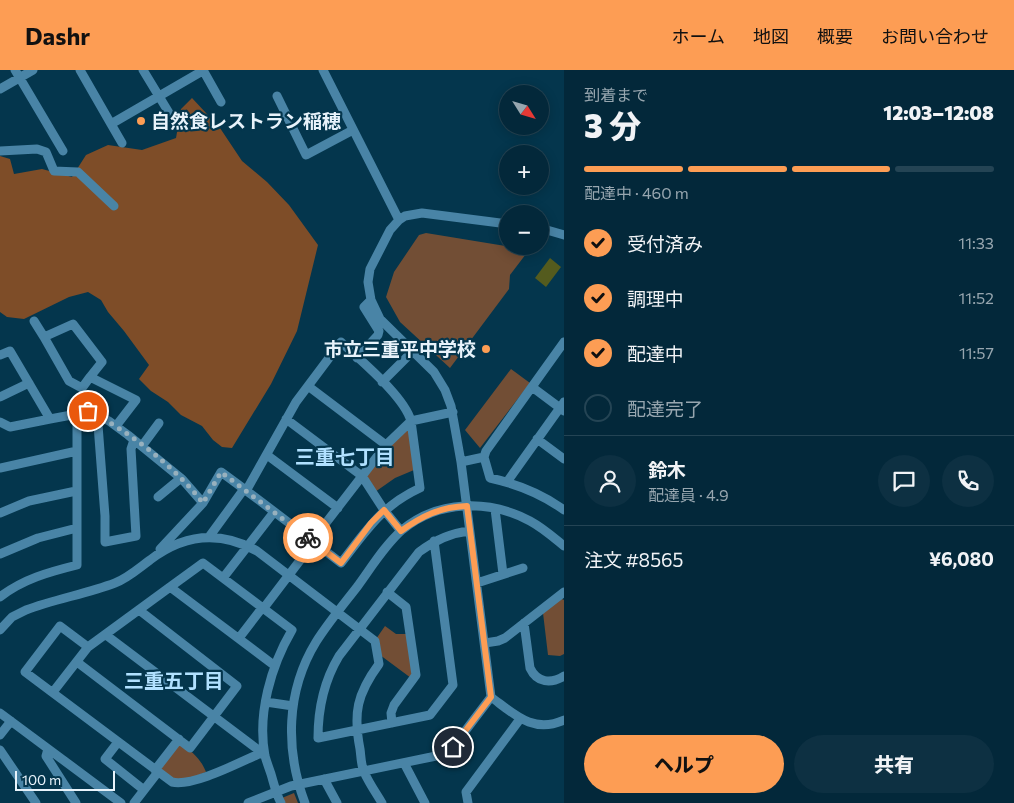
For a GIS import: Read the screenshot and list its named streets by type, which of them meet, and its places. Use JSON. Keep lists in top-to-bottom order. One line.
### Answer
{"districts":["三重七丁目","三重五丁目"],"places":["自然食レストラン稲穂","市立三重平中学校"],"scale_bar":"100 m","north":"bottom right","page":{"header":"Dashr","nav":["ホーム","地図","概要","お問い合わせ"],"heading":["3 分","到着まで","12:03–12:08"],"panel":["鈴木","配達員 · 4.9","注文 #8565","¥6,080"],"map_buttons":["+","−"],"bar":"配達中 · 460 m","list":[["受付済み","11:33"],["調理中","11:52"],["配達中","11:57"],"配達完了"],"buttons":["ヘルプ","共有"],"scale":"100 m"}}
